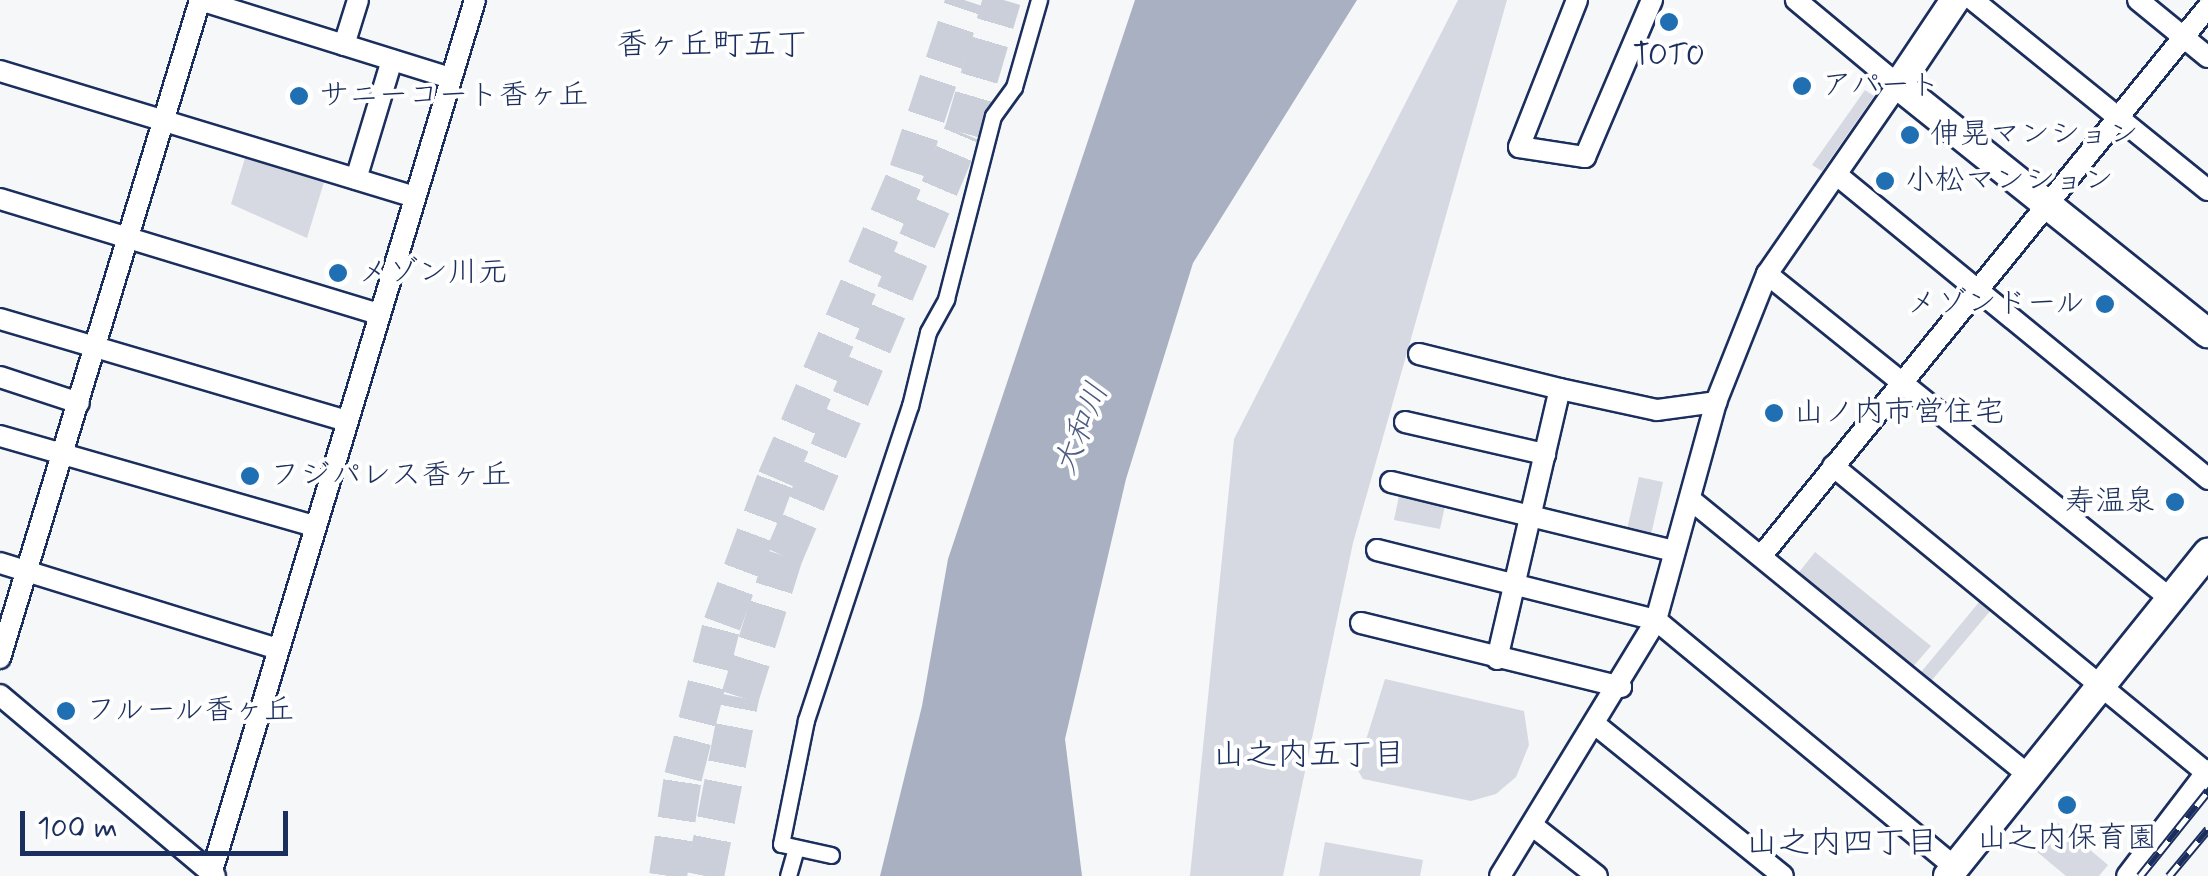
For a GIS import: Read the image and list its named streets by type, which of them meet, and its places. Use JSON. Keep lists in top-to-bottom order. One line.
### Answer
{"districts":["香ヶ丘町五丁","山之内五丁目","山之内四丁目"],"water":["大和川"],"places":["TOTO","アパート","サニーコート香ヶ丘","伸晃マンション","小松マンション","メゾン川元","メゾンドール","山ノ内市営住宅","フジパレス香ヶ丘","寿温泉","フルール香ヶ丘","山之内保育園"],"scale_bar":"100 m"}
